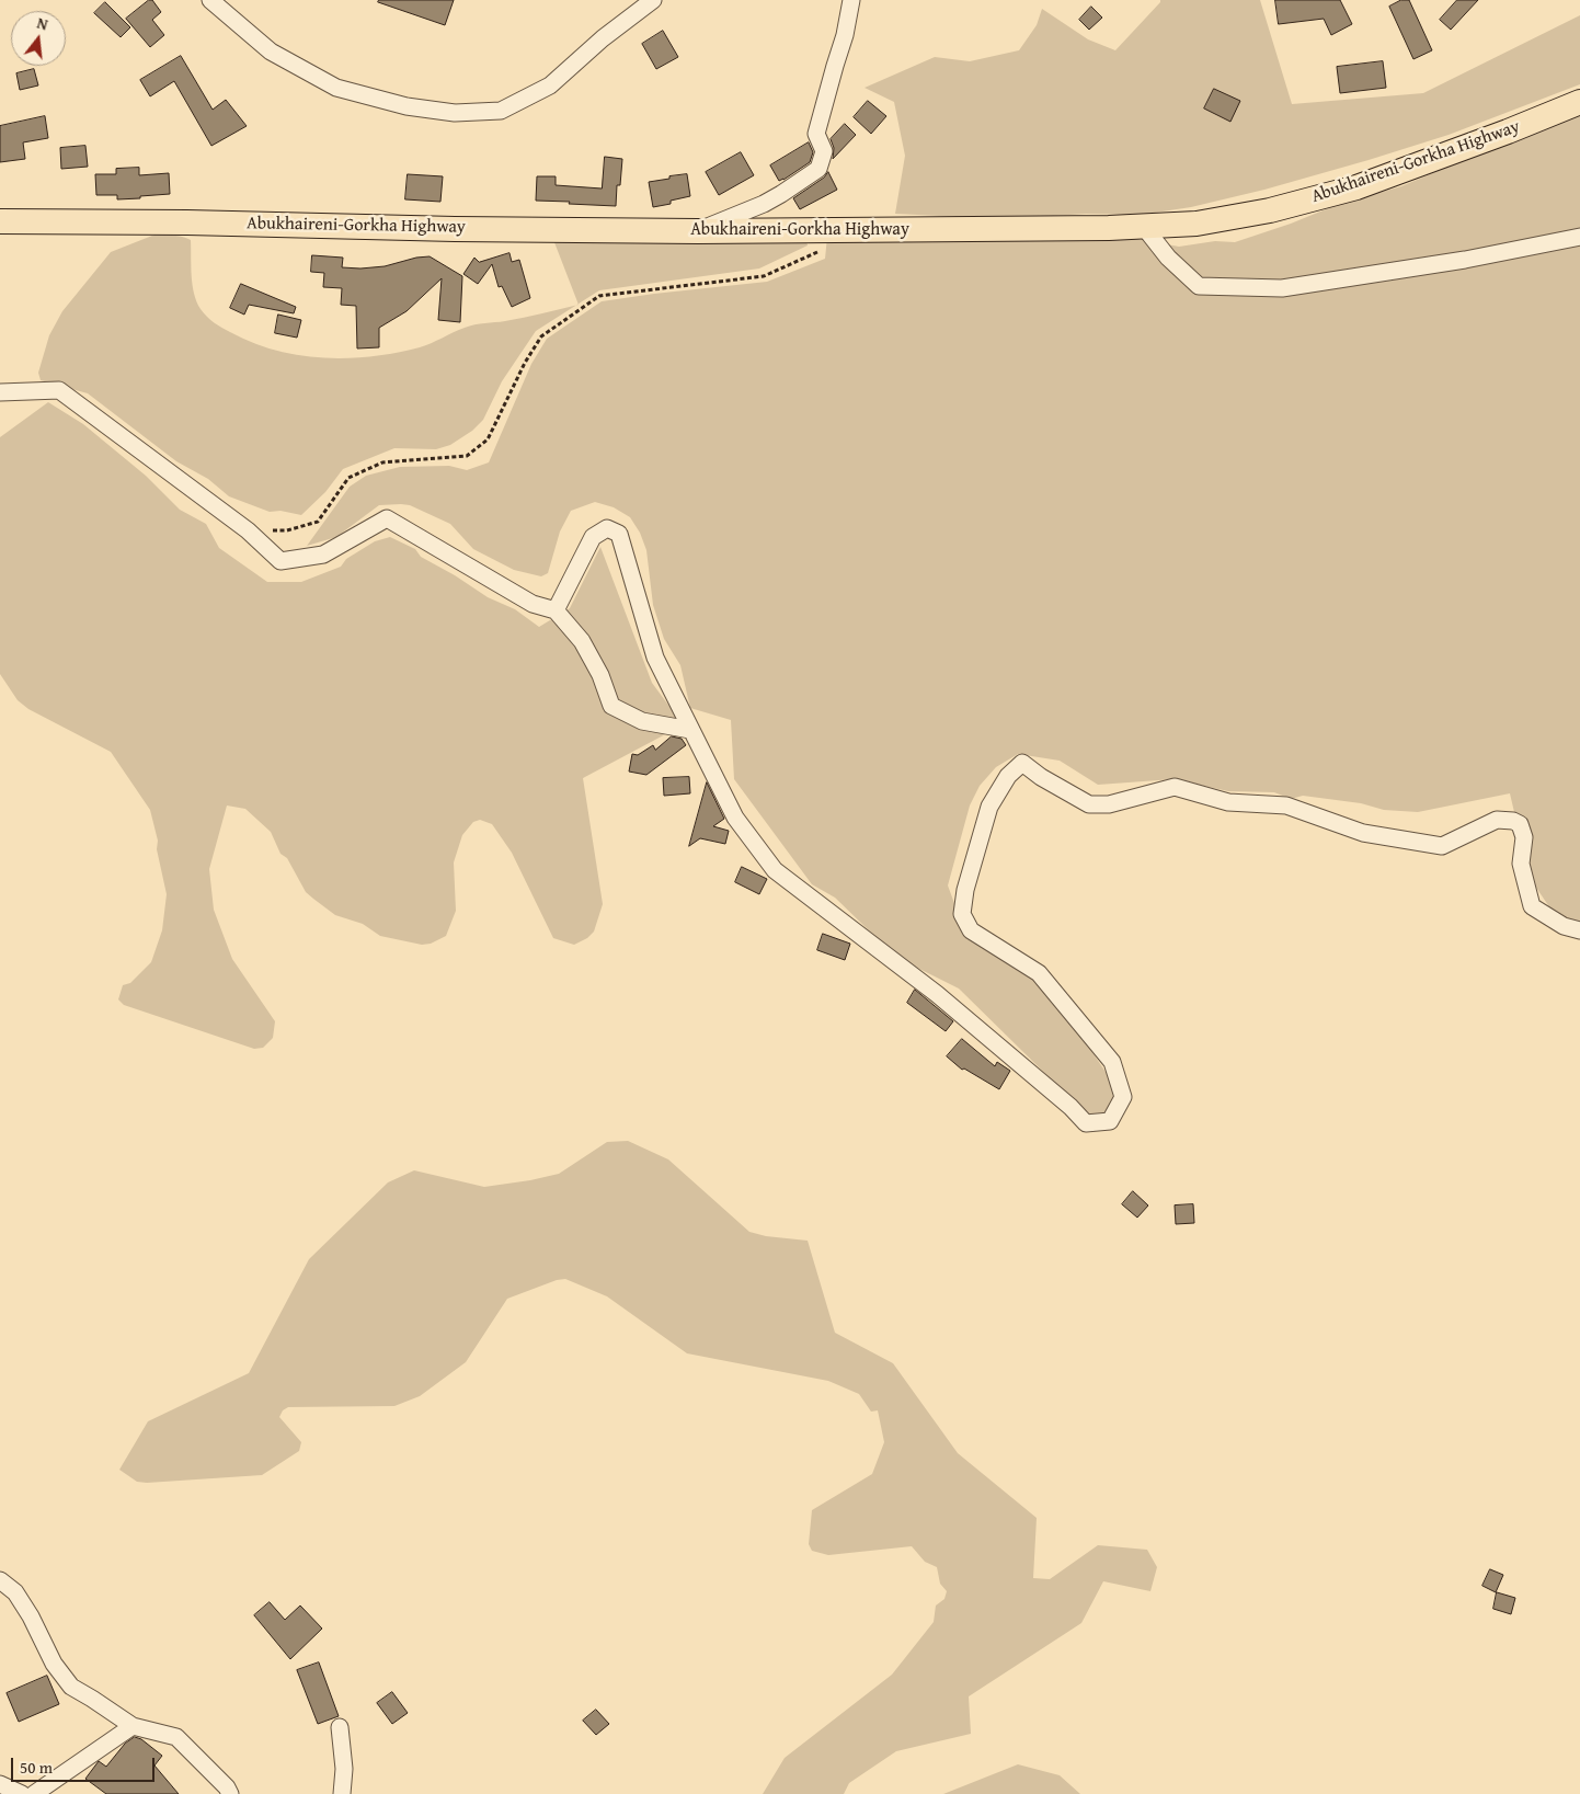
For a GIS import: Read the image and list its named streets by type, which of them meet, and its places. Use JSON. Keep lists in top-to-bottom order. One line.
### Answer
{"streets":{"main road":["Abukhaireni-Gorkha Highway"]},"scale_bar":"50 m","north":"top"}
